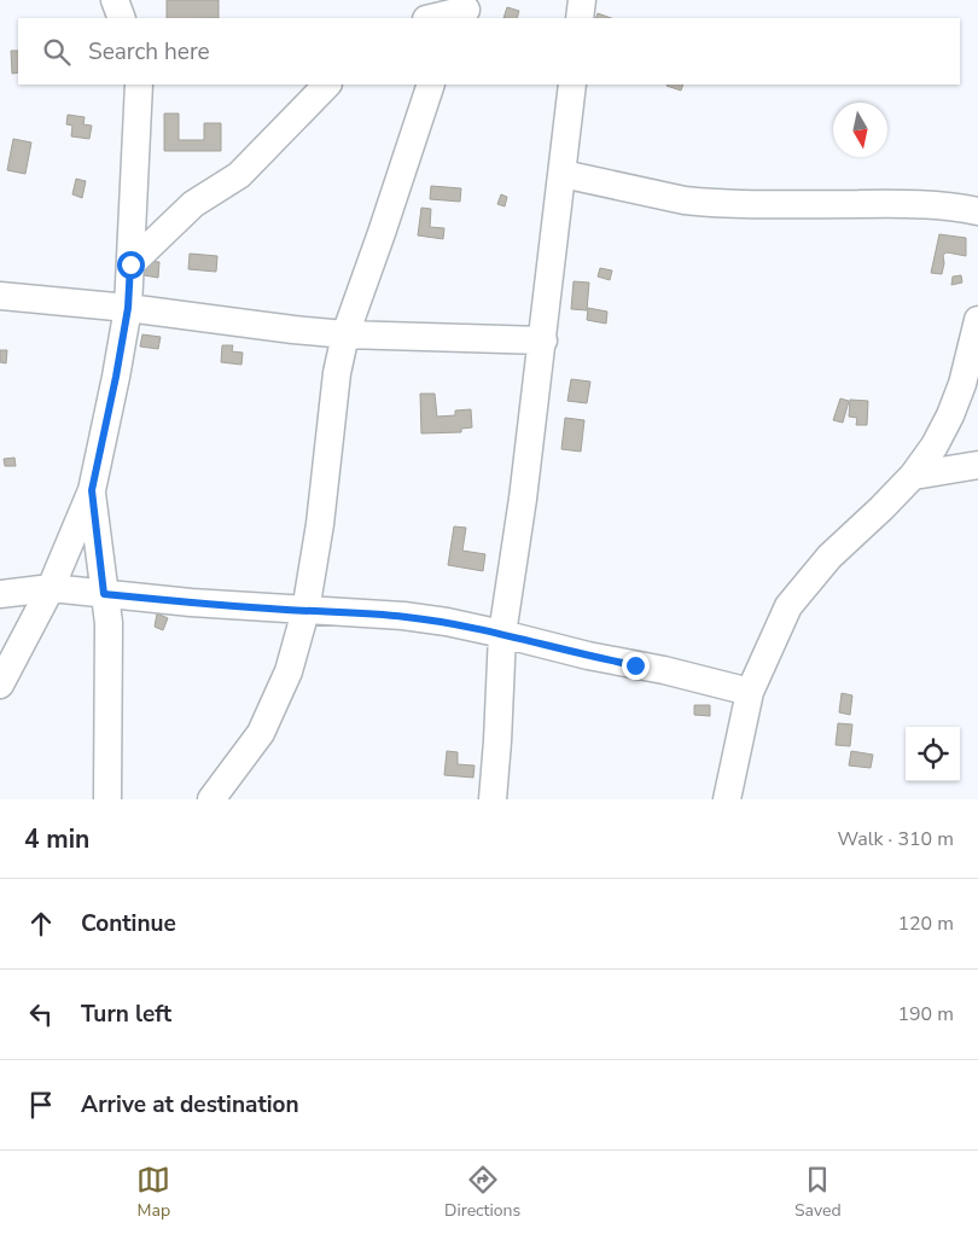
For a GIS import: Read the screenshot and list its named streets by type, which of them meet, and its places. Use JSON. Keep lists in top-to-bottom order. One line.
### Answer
{"north":"bottom","page":{"search":"Search here","heading":["4 min","Walk · 310 m"],"list":[["Continue","120 m"],["Turn left","190 m"],"Arrive at destination"],"nav":["Map","Directions","Saved"]}}
